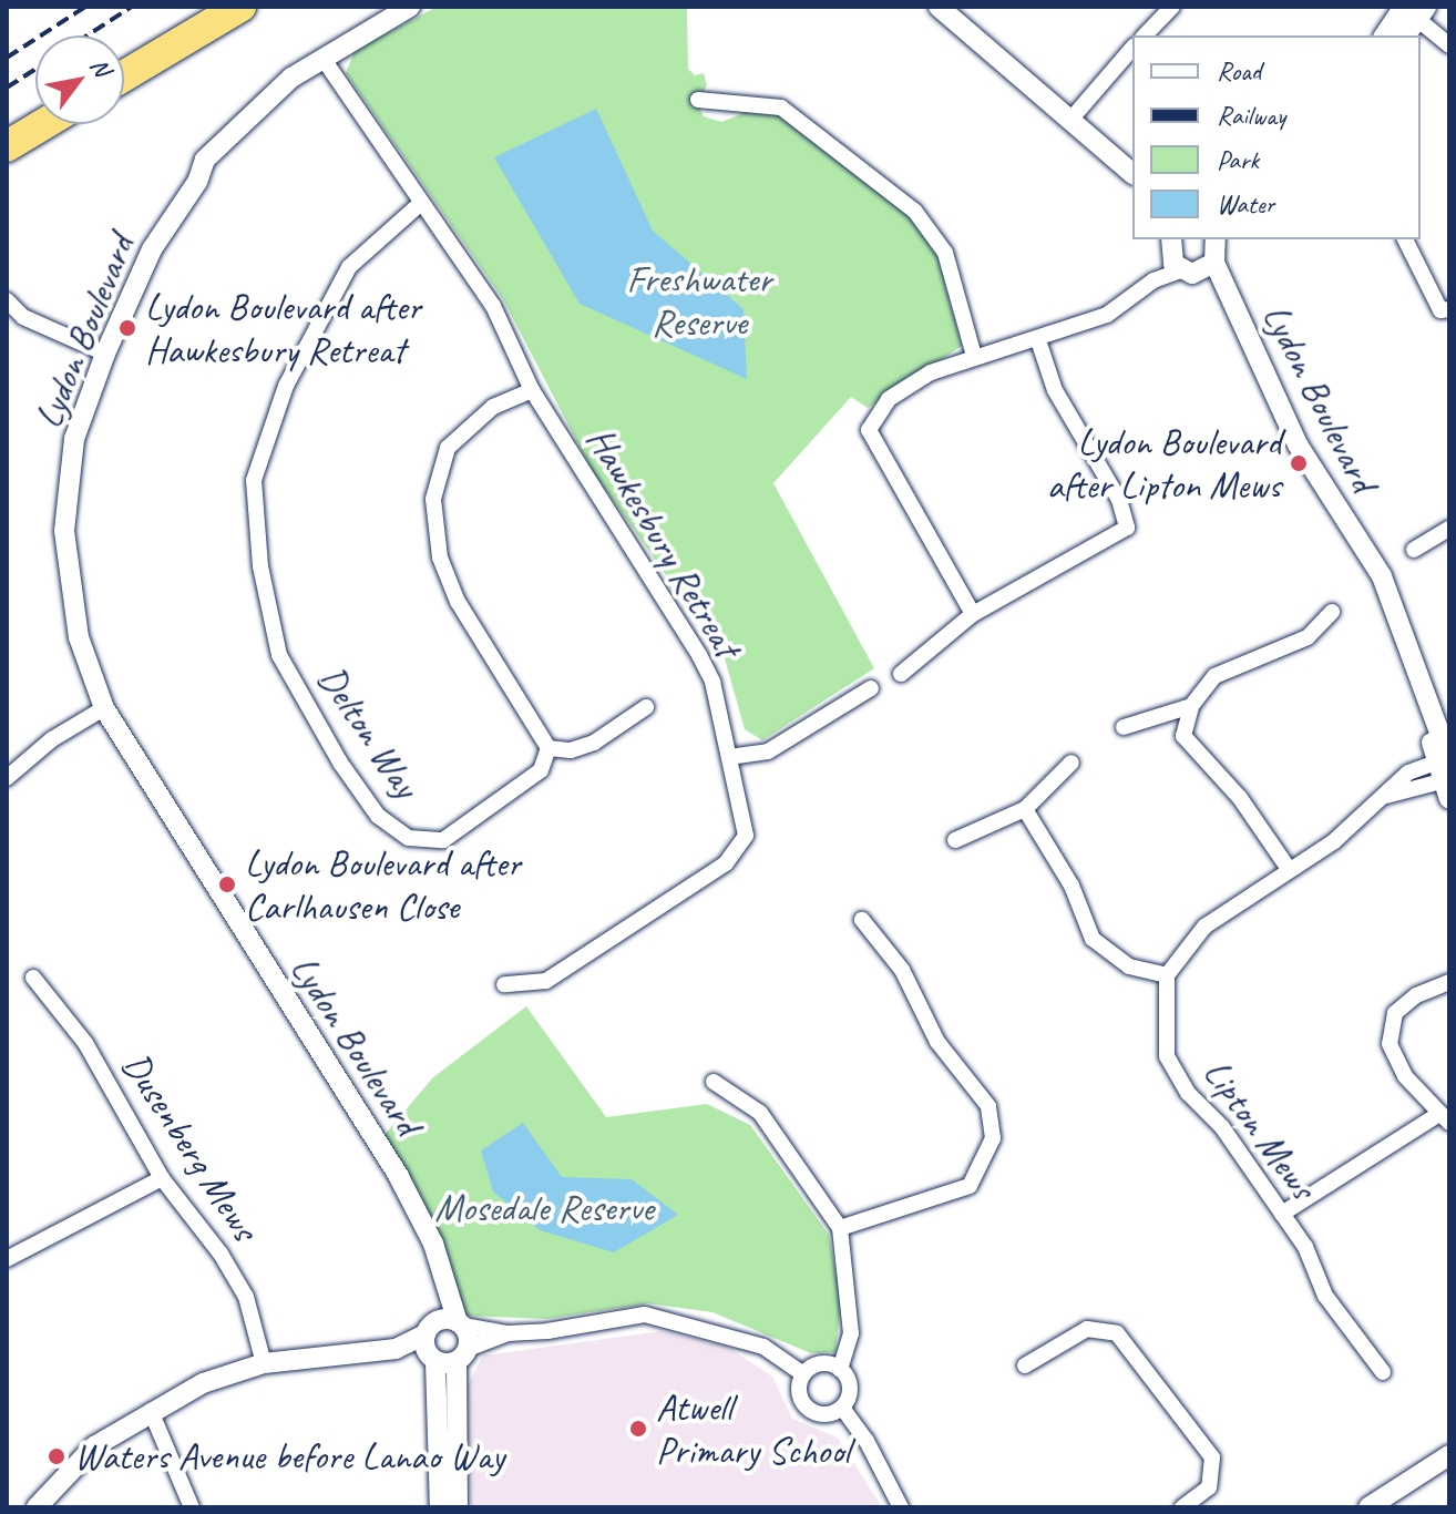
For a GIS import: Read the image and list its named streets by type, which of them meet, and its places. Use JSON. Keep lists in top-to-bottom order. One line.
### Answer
{"streets":{"street":["Lydon Boulevard","Hawkesbury Retreat","Delton Way","Lipton Mews","Dusenberg Mews"]},"crossings":[["Lydon Boulevard","Hawkesbury Retreat"],["Hawkesbury Retreat","Delton Way"]],"parks":["Freshwater Reserve","Mosedale Reserve"],"places":["Lydon Boulevard after Hawkesbury Retreat","Lydon Boulevard after Lipton Mews","Lydon Boulevard after Carlhausen Close","Atwell Primary School","Waters Avenue before Lanao Way"],"legend":["Road","Railway","Park","Water"],"north":"top right"}
